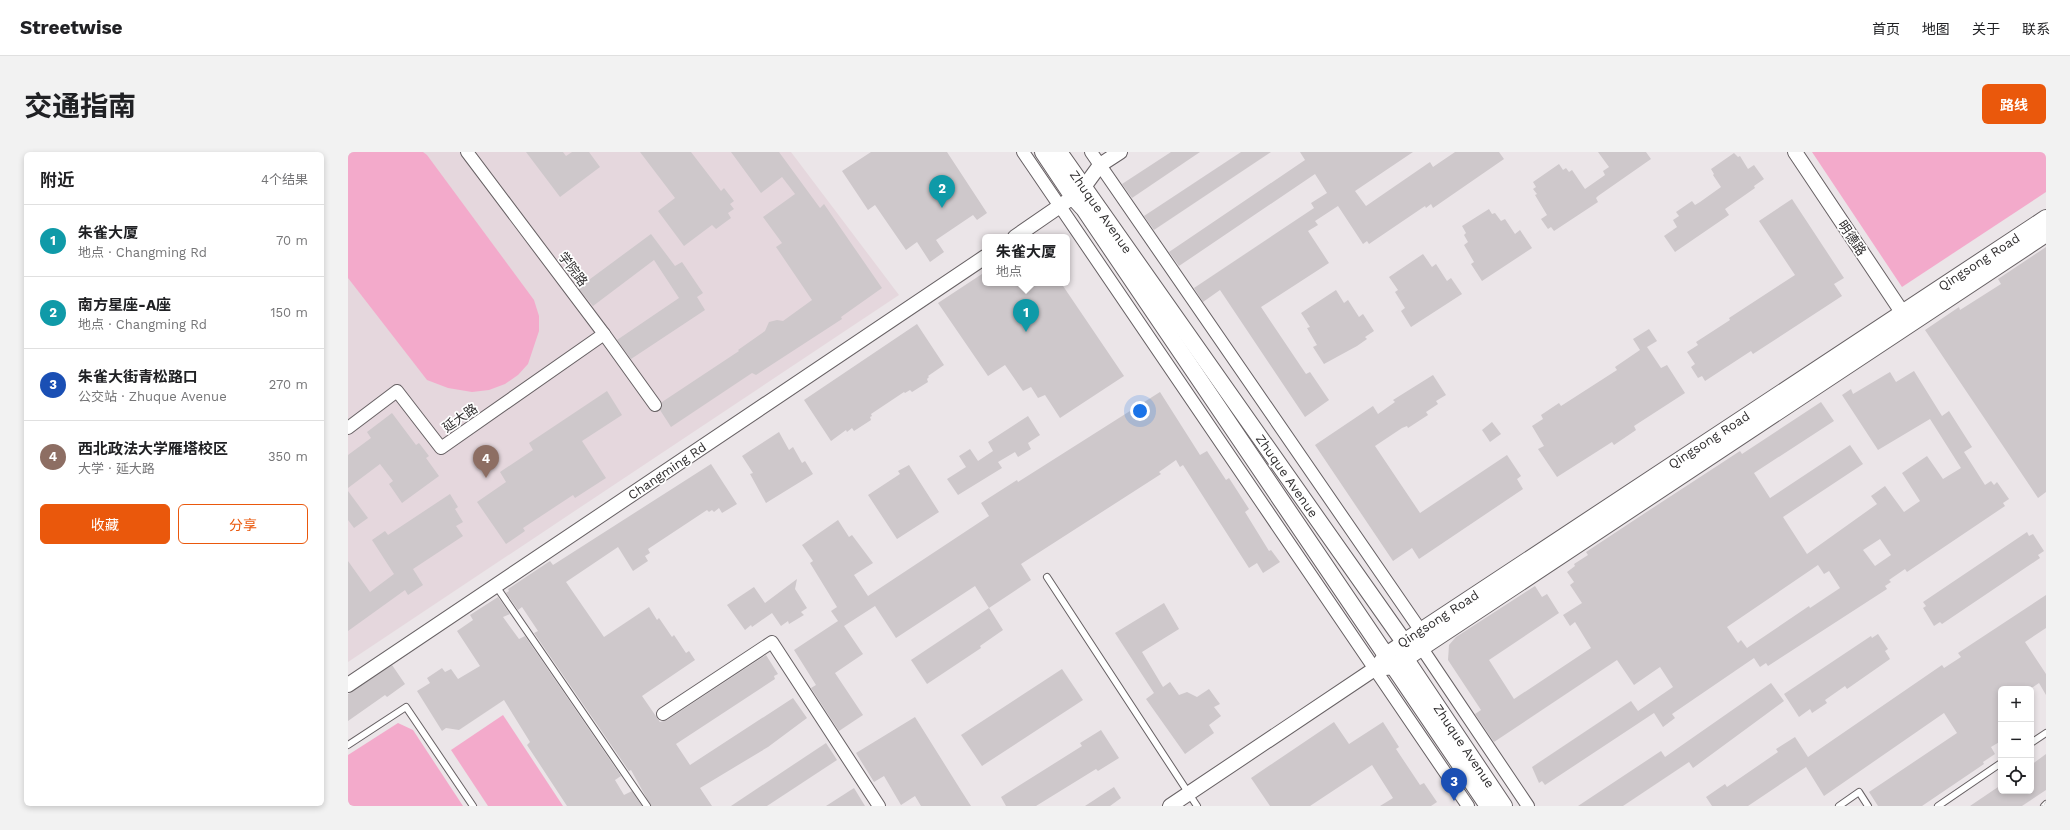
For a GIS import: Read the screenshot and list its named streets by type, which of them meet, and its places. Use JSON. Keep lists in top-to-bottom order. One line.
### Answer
{"streets":{"main road":["Zhuque Avenue","Qingsong Road"],"street":["明德路","学院路","延大路","Changming Rd"]},"crossings":[["Zhuque Avenue","Qingsong Road"],["明德路","Qingsong Road"],["学院路","延大路"]],"page":{"header":"Streetwise","nav":["首页","地图","关于","联系"],"title":"交通指南","buttons":["路线",["收藏","分享"]],"heading":["附近","4个结果"],"pins":["2","1","4","3"],"list":[{"mark":"1","name":"朱雀大厦","note":"地点 · Changming Rd","value":"70 m"},{"mark":"2","name":"南方星座-A座","note":"地点 · Changming Rd","value":"150 m"},{"mark":"3","name":"朱雀大街青松路口","note":"公交站 · Zhuque Avenue","value":"270 m"},{"mark":"4","name":"西北政法大学雁塔校区","note":"大学 · 延大路","value":"350 m"}],"popup":["朱雀大厦","地点"],"map_buttons":["+","−"]}}
